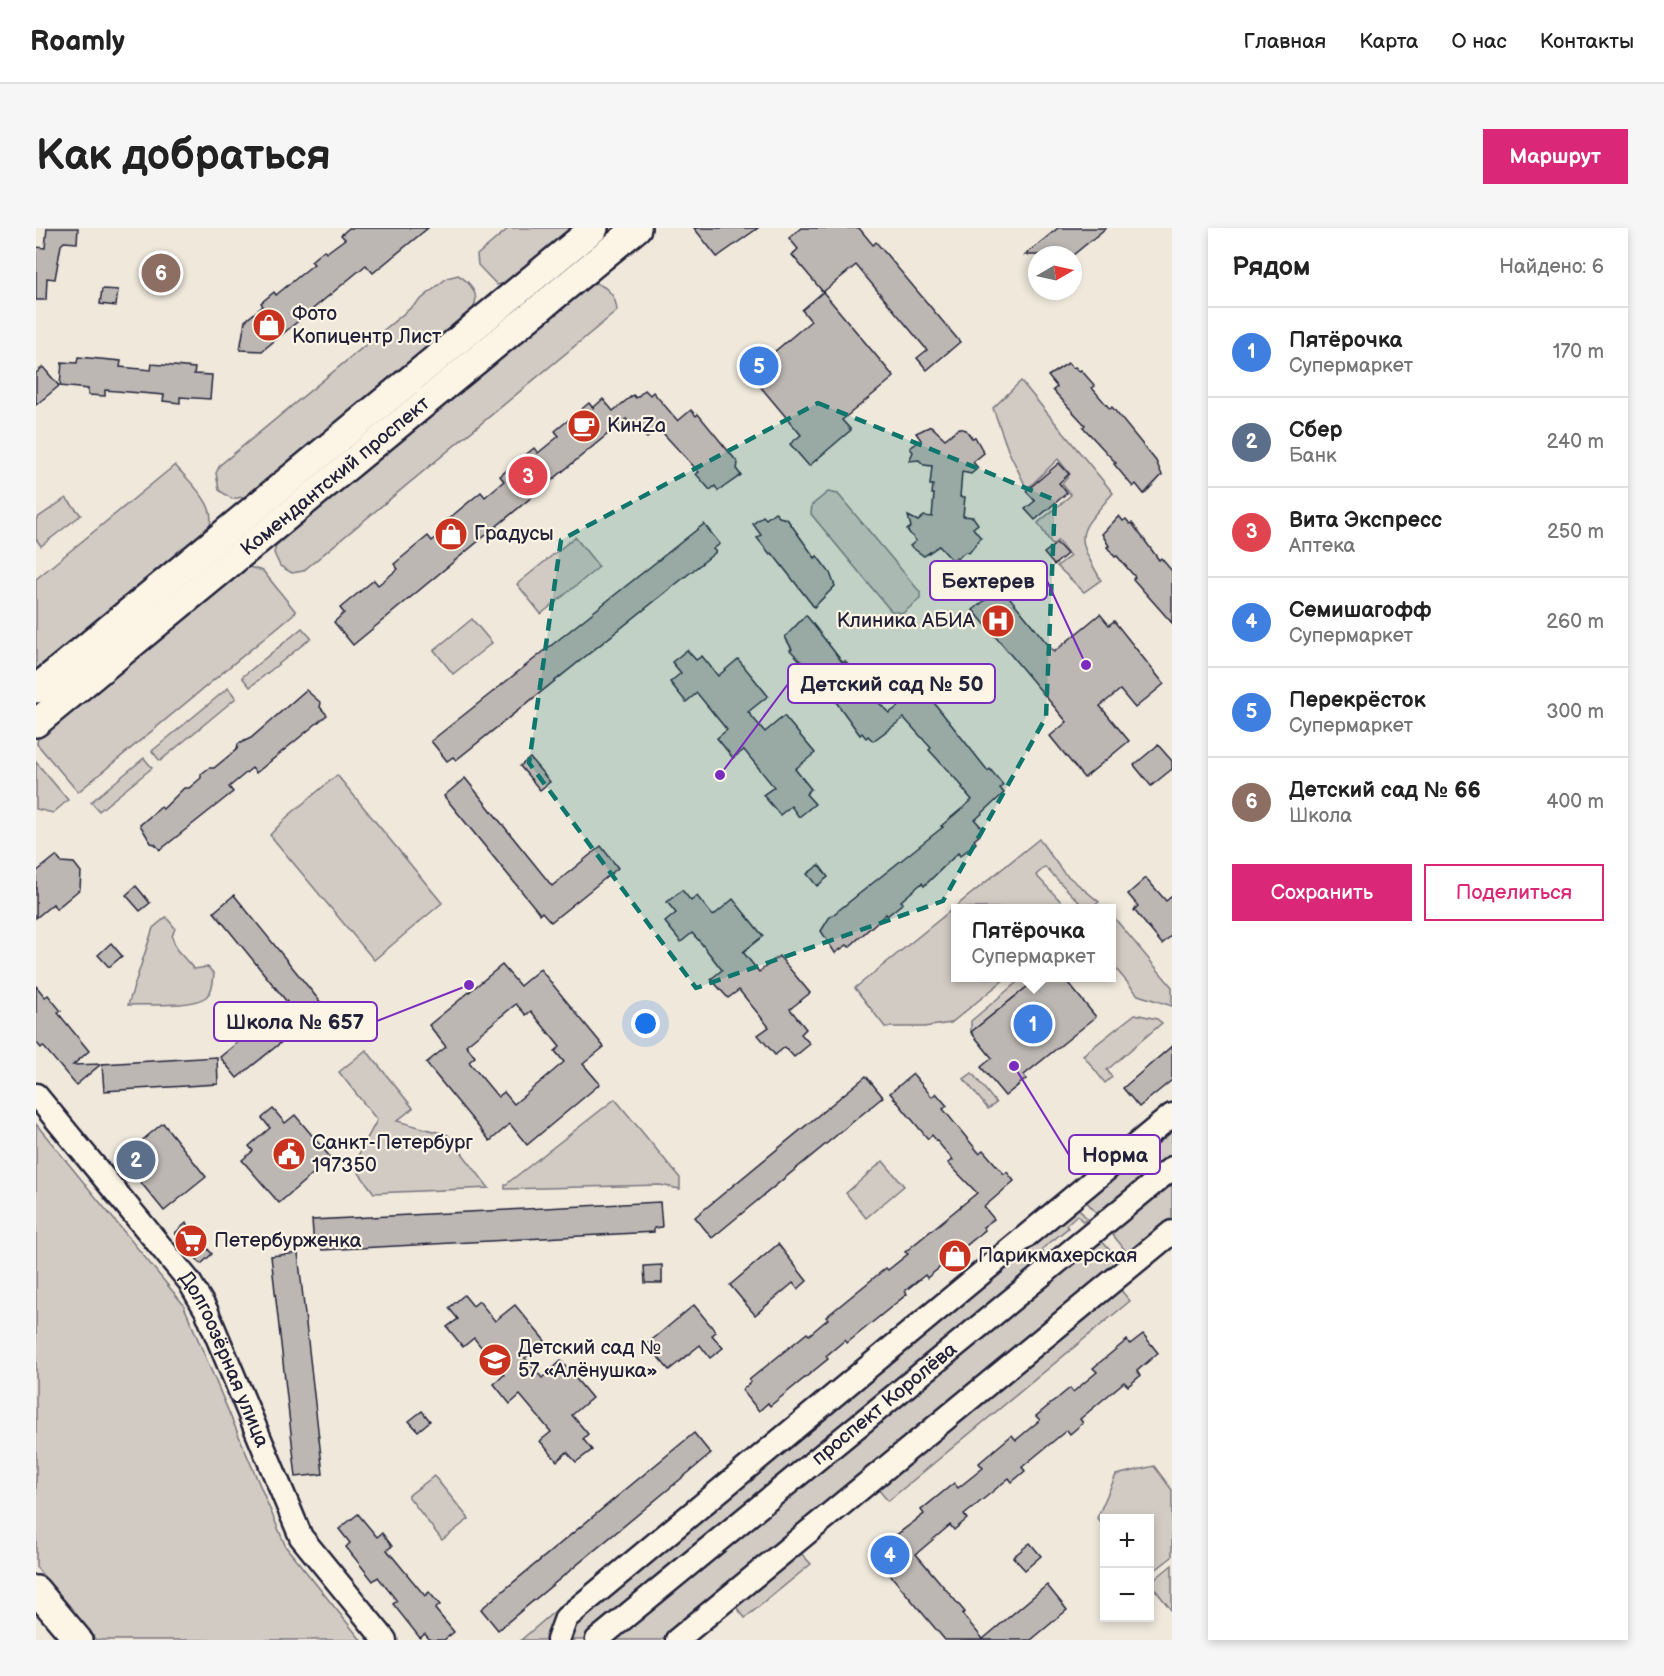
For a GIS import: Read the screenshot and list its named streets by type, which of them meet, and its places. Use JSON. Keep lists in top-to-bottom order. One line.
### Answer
{"streets":{"main road":["Комендантский проспект"],"street":["Долгоозёрная улица","проспект Королёва"]},"places":{"shop":["Фото Копицентр Лист","Градусы","Парикмахерская"],"cafe":["КинZa"],"hospital":["Клиника АБИА"],"other":["Бехтерев","Детский сад № 50","Школа № 657","Норма"],"public building":["Санкт-Петербург 197350"],"supermarket":["Петербурженка"],"school or university":["Детский сад № 57 «Алёнушка»"]},"north":"right","page":{"header":"Roamly","nav":["Главная","Карта","О нас","Контакты"],"buttons":["Маршрут",["Сохранить","Поделиться"]],"title":"Как добраться","heading":["Рядом","Найдено: 6"],"pins":["6","5","3","1","2","4"],"list":[{"mark":"1","name":"Пятёрочка","note":"Супермаркет","value":"170 m"},{"mark":"2","name":"Сбер","note":"Банк","value":"240 m"},{"mark":"3","name":"Вита Экспресс","note":"Аптека","value":"250 m"},{"mark":"4","name":"Семишагофф","note":"Супермаркет","value":"260 m"},{"mark":"5","name":"Перекрёсток","note":"Супермаркет","value":"300 m"},{"mark":"6","name":"Детский сад № 66","note":"Школа","value":"400 m"}],"popup":["Пятёрочка","Супермаркет"],"map_buttons":["+","−"]}}
